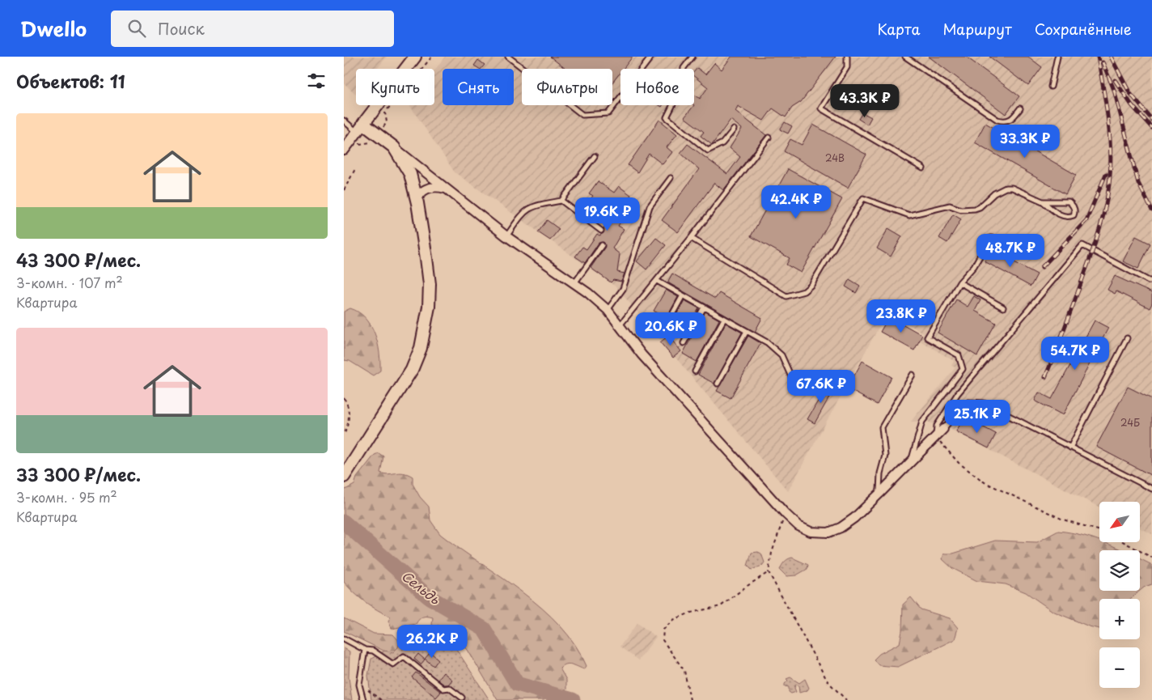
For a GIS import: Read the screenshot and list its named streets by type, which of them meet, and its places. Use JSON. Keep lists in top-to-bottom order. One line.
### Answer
{"water":["Сельдь"],"house_numbers":["24В","24Б"],"north":"bottom left","page":{"header":"Dwello","search":"Поиск","nav":["Карта","Маршрут","Сохранённые"],"heading":"Объектов: 11","chip":["Купить","Снять","Фильтры","Новое"],"price":["43.3K ₽","33.3K ₽","42.4K ₽","19.6K ₽","48.7K ₽","23.8K ₽","20.6K ₽","54.7K ₽","67.6K ₽","25.1K ₽","26.2K ₽"],"list":[{"name":"43 300 ₽/мес.","note":"3-комн. · 107 m² · Квартира"},{"name":"33 300 ₽/мес.","note":"3-комн. · 95 m² · Квартира"}],"map_buttons":["+","−"]}}
